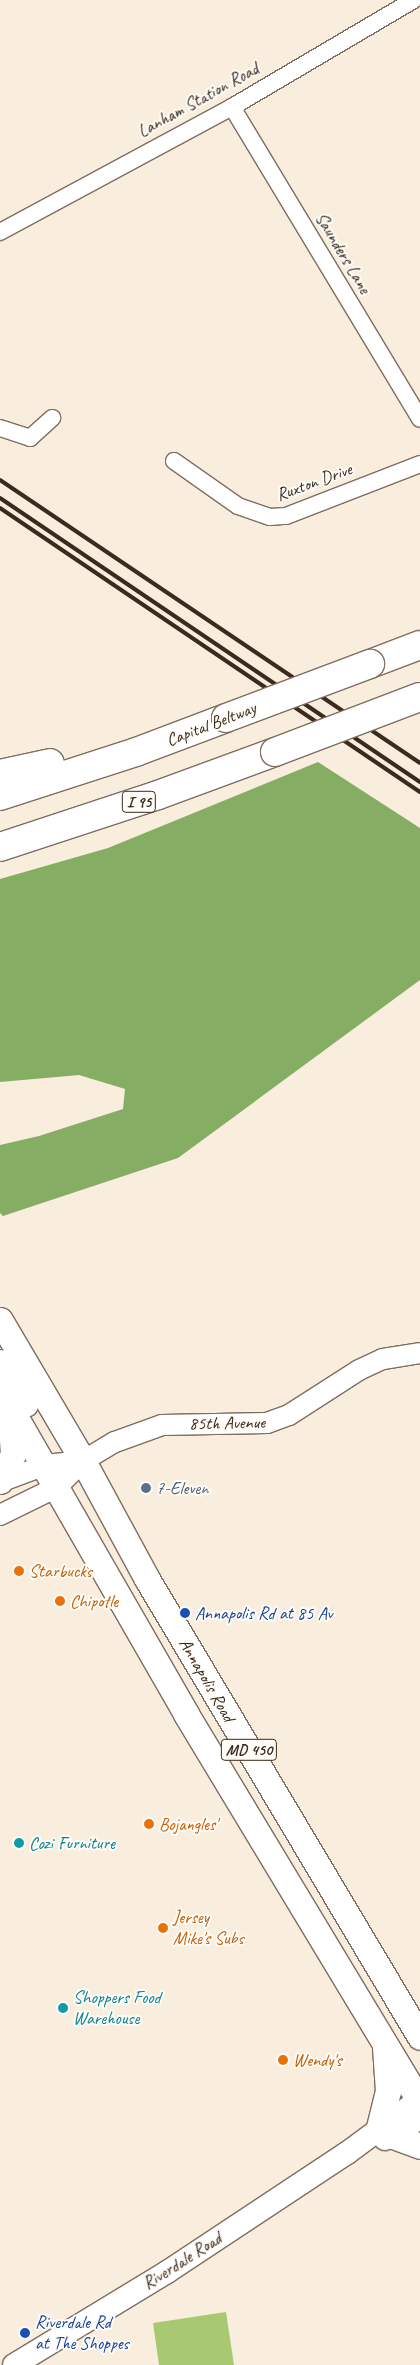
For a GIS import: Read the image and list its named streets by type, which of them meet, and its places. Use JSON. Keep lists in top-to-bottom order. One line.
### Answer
{"streets":{"highway":["Capital Beltway","I 95"],"main road":["Annapolis Road","MD 450","Riverdale Road"],"street":["Lanham Station Road","Saunders Lane","Ruxton Drive","85th Avenue"]},"crossings":[["Lanham Station Road","Saunders Lane"],["85th Avenue","Annapolis Road"],["Annapolis Road","Riverdale Road"]],"places":["7-Eleven","Starbucks","Chipotle","Annapolis Rd at 85 Av","Bojangles'","Cozi Furniture","Jersey Mike's Subs","Shoppers Food Warehouse","Wendy's","Riverdale Rd at The Shoppes"]}
